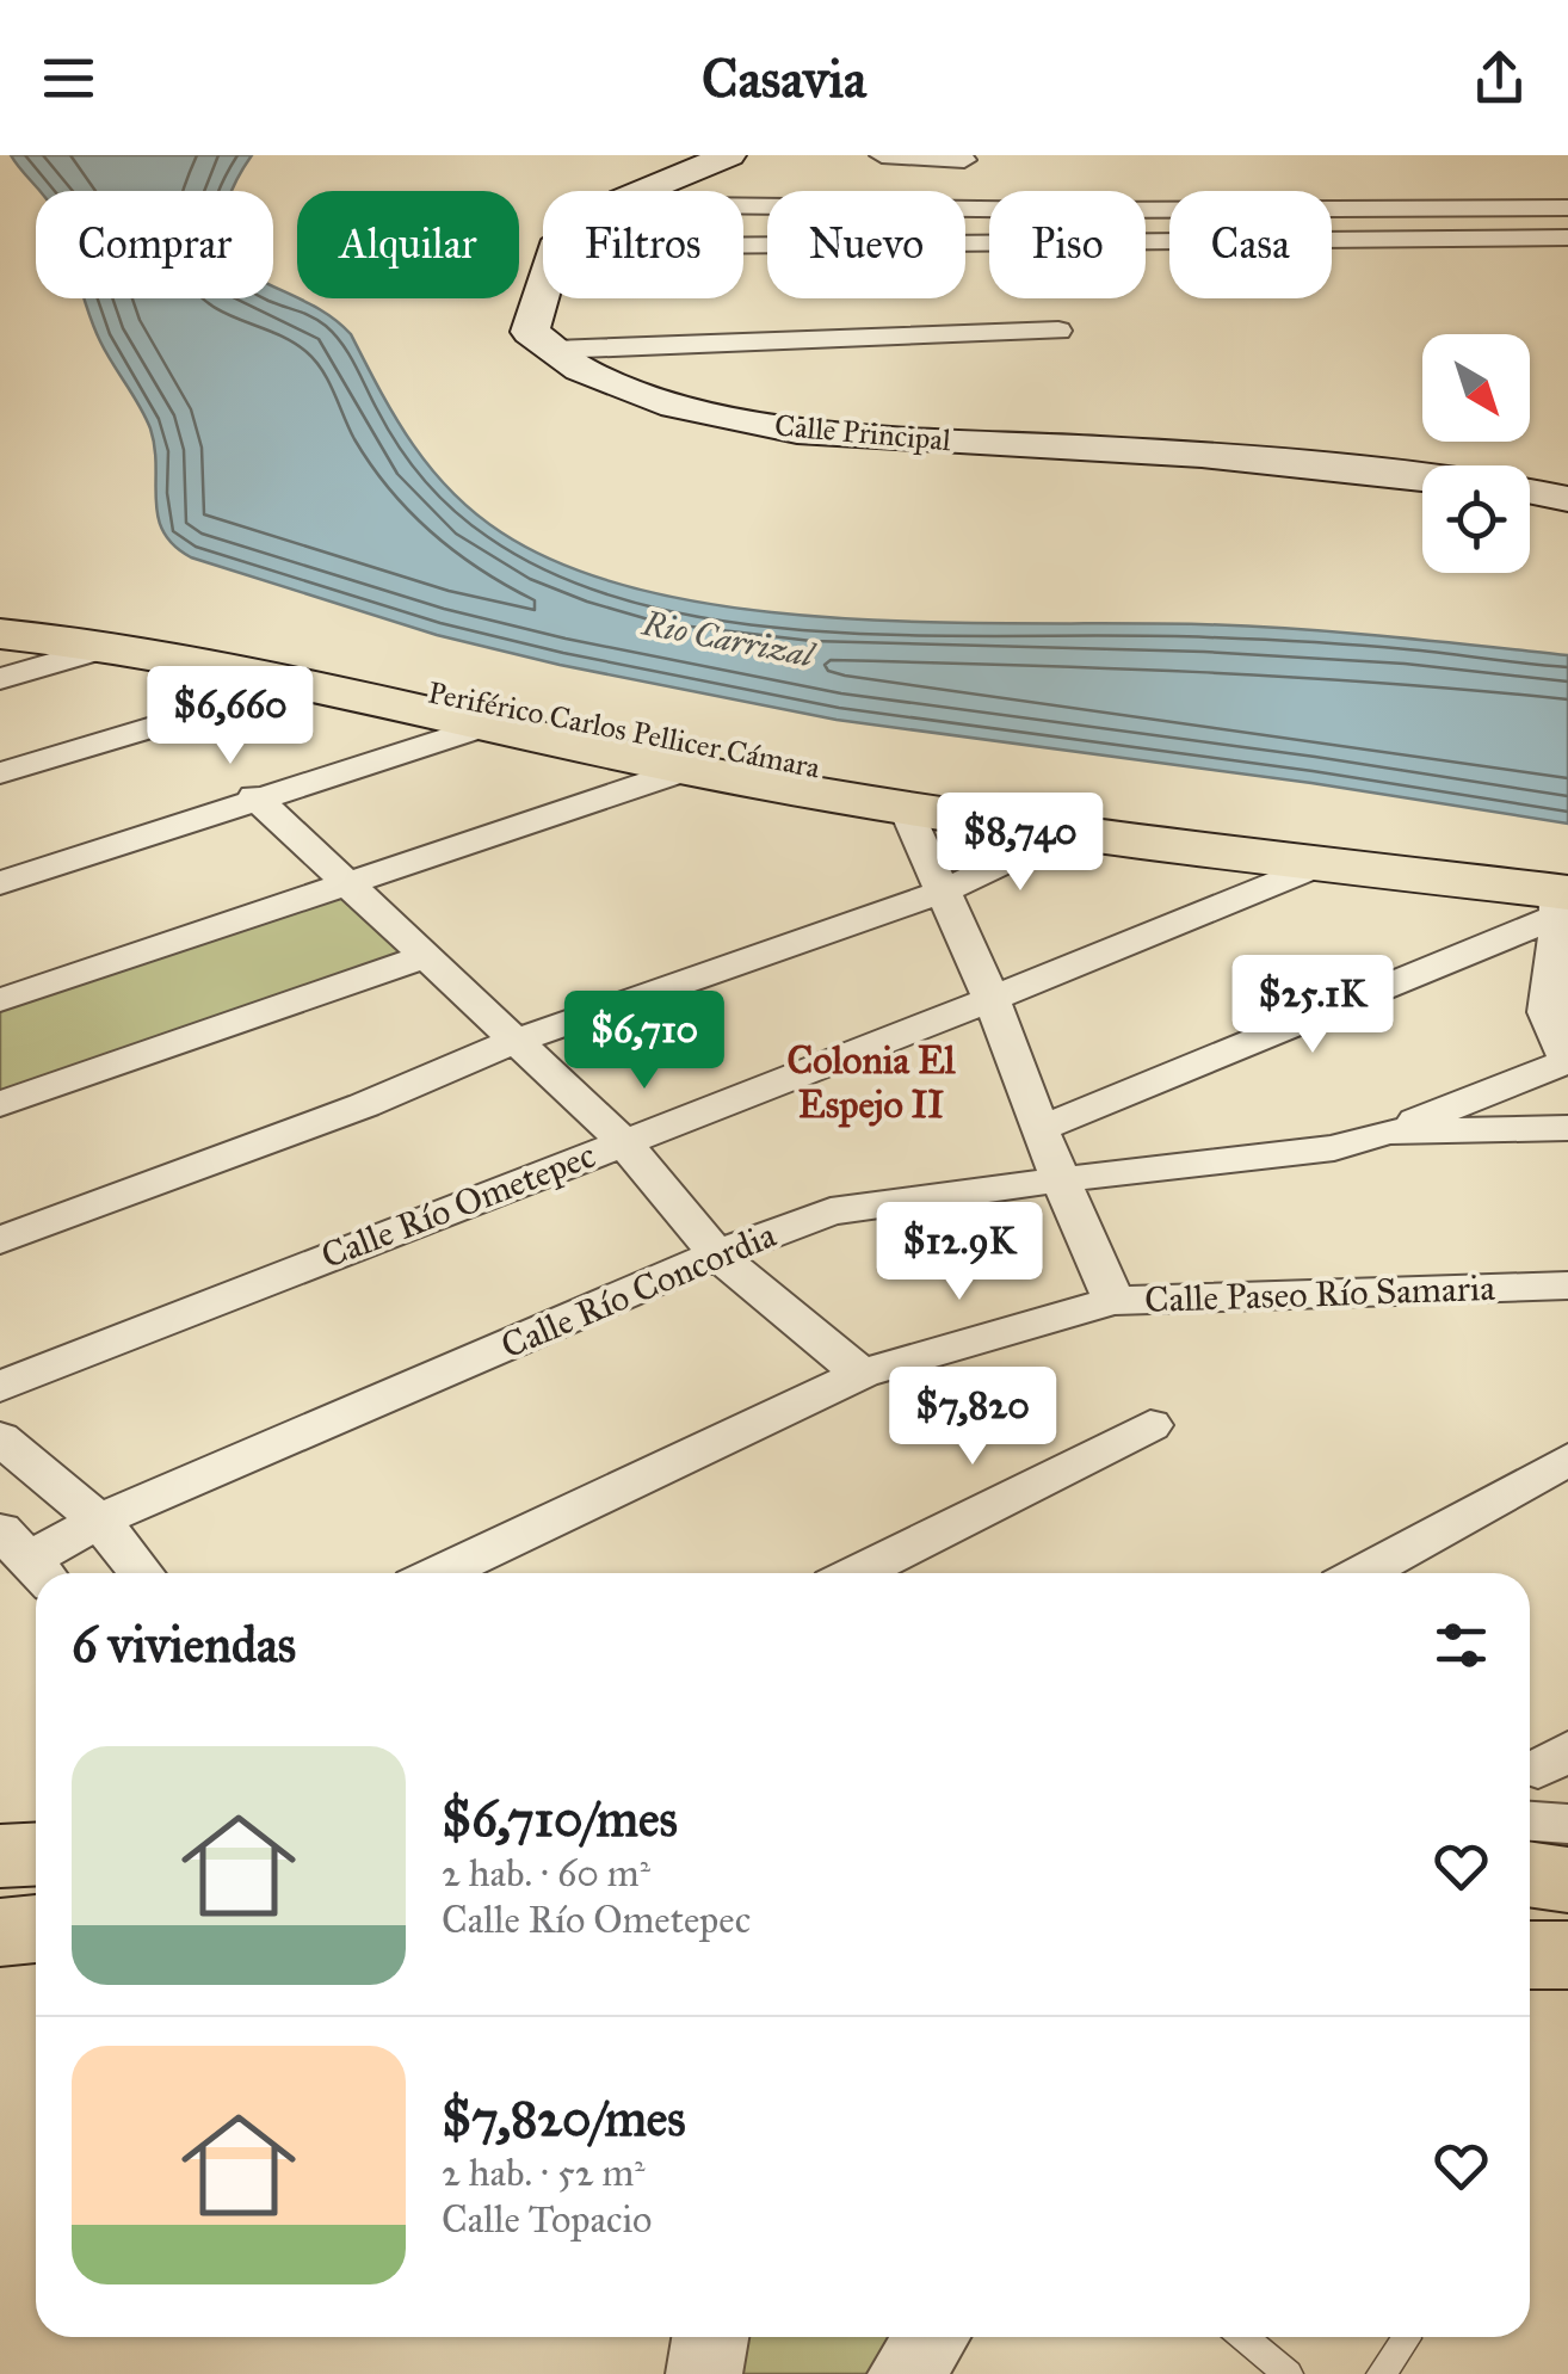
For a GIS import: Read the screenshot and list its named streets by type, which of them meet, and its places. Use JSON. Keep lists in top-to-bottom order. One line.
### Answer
{"streets":{"main road":["Calle Principal","Periférico Carlos Pellicer Cámara"],"street":["Calle Río Ometepec","Calle Río Concordia","Calle Paseo Río Samaria"]},"crossings":[["Periférico Carlos Pellicer Cámara","Calle Río Ometepec"]],"districts":["Colonia El Espejo II"],"water":["Rio Carrizal"],"north":"bottom right","page":{"header":"Casavia","chip":["Comprar","Alquilar","Filtros","Nuevo","Piso","Casa"],"price":["$6,660","$8,740","$25.1K","$6,710","$12.9K","$7,820"],"heading":"6 viviendas","list":[{"name":"$6,710/mes","note":"2 hab. · 60 m² · Calle Río Ometepec"},{"name":"$7,820/mes","note":"2 hab. · 52 m² · Calle Topacio"}]}}
